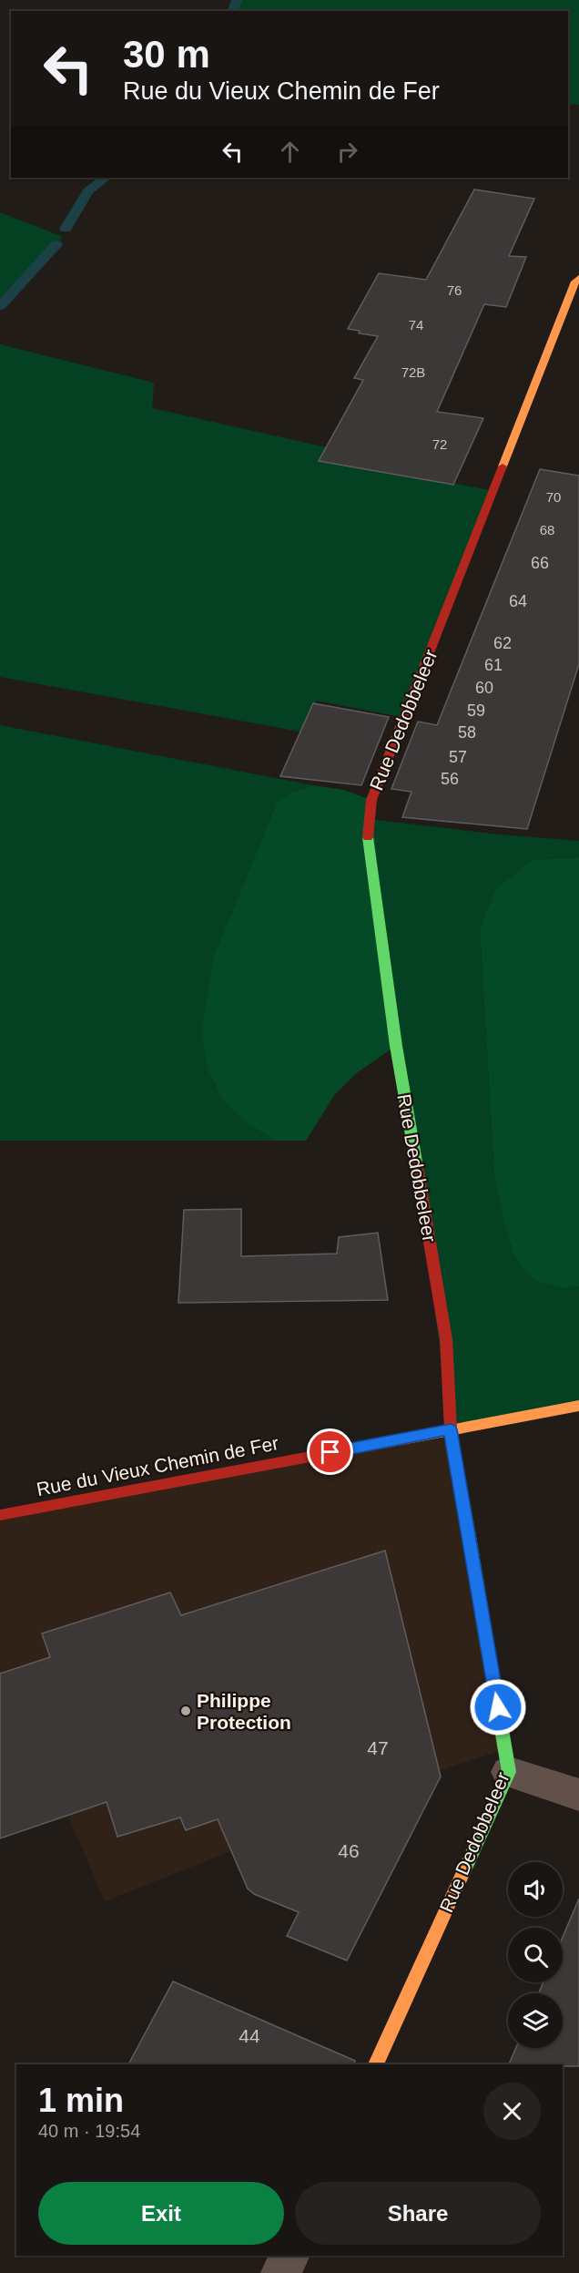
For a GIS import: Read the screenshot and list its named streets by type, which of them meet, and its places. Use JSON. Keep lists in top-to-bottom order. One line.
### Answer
{"streets":{"street":["Rue Dedobbeleer","Rue du Vieux Chemin de Fer"]},"crossings":[["Rue Dedobbeleer","Rue du Vieux Chemin de Fer"]],"places":["Philippe Protection"],"house_numbers":["76","74","72B","72","70","68","66","64","62","61","60","59","58","57","56","47","46","44"],"page":{"turn":["30 m","Rue du Vieux Chemin de Fer"],"heading":["1 min","40 m · 19:54"],"buttons":["Exit","Share"]}}
